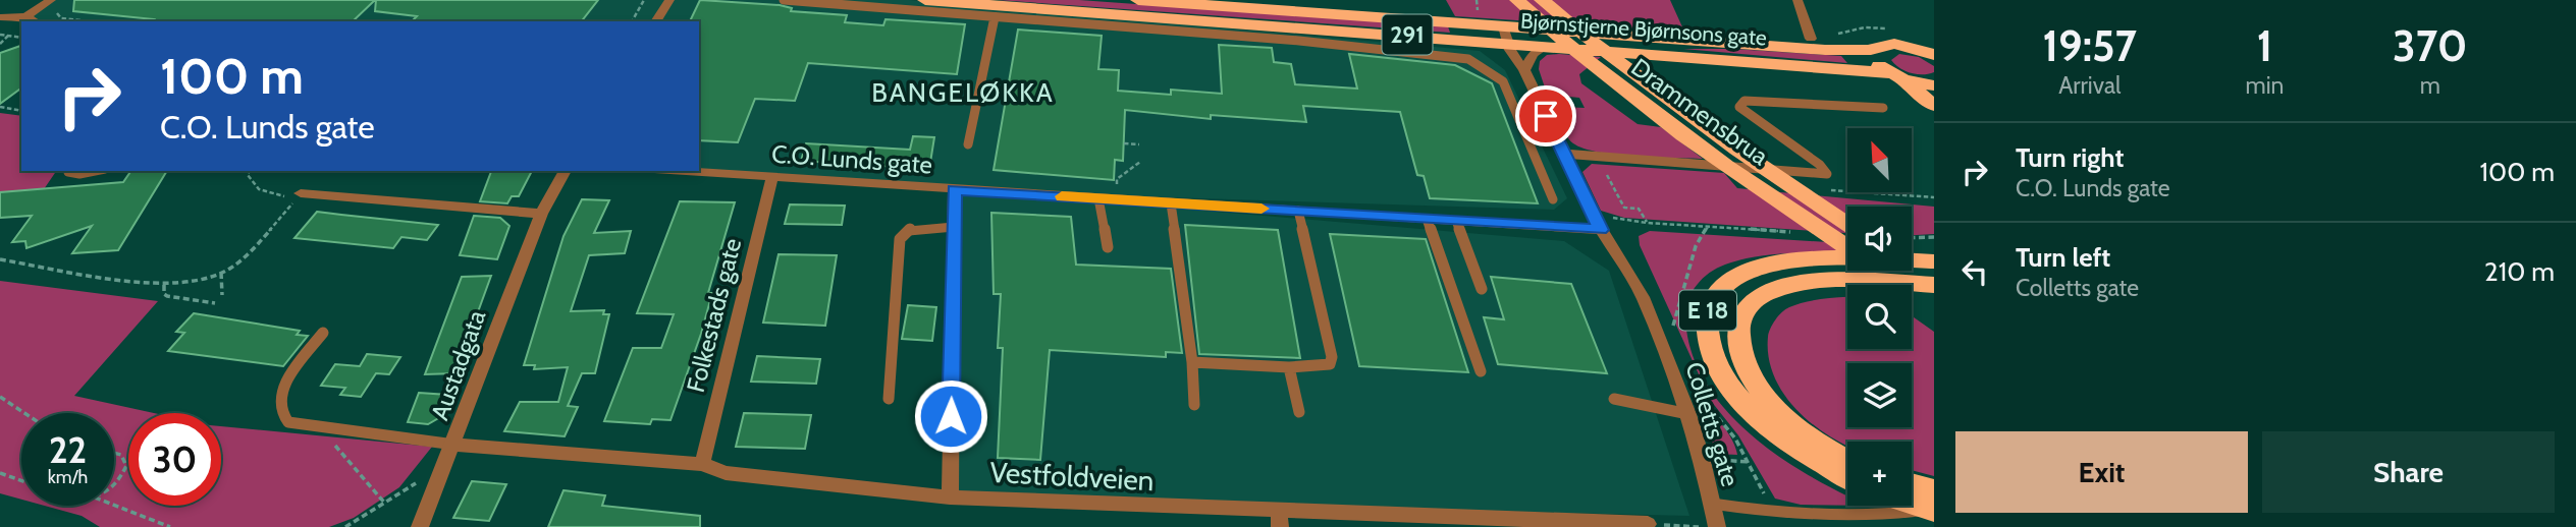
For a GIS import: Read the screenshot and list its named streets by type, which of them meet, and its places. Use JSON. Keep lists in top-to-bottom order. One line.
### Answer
{"streets":{"highway":["Bjørnstjerne Bjørnsons gate","291","Drammensbrua","E 18"],"street":["C.O. Lunds gate","Folkestads gate","Austadgata","Colletts gate","Vestfoldveien"]},"crossings":[["Bjørnstjerne Bjørnsons gate","291"],["Bjørnstjerne Bjørnsons gate","Colletts gate"],["C.O. Lunds gate","Folkestads gate"],["C.O. Lunds gate","Colletts gate"],["Folkestads gate","Vestfoldveien"],["Austadgata","Vestfoldveien"]],"districts":["BANGELØKKA"],"north":"top left","page":{"eta":["19:57","Arrival","1","min","370","m"],"turn":["100 m","C.O. Lunds gate"],"list":[{"name":"Turn right","note":"C.O. Lunds gate","value":"100 m"},{"name":"Turn left","note":"Colletts gate","value":"210 m"}],"map_buttons":"+","speed":"22 km/h","limit":"30","buttons":["Exit","Share"]}}
